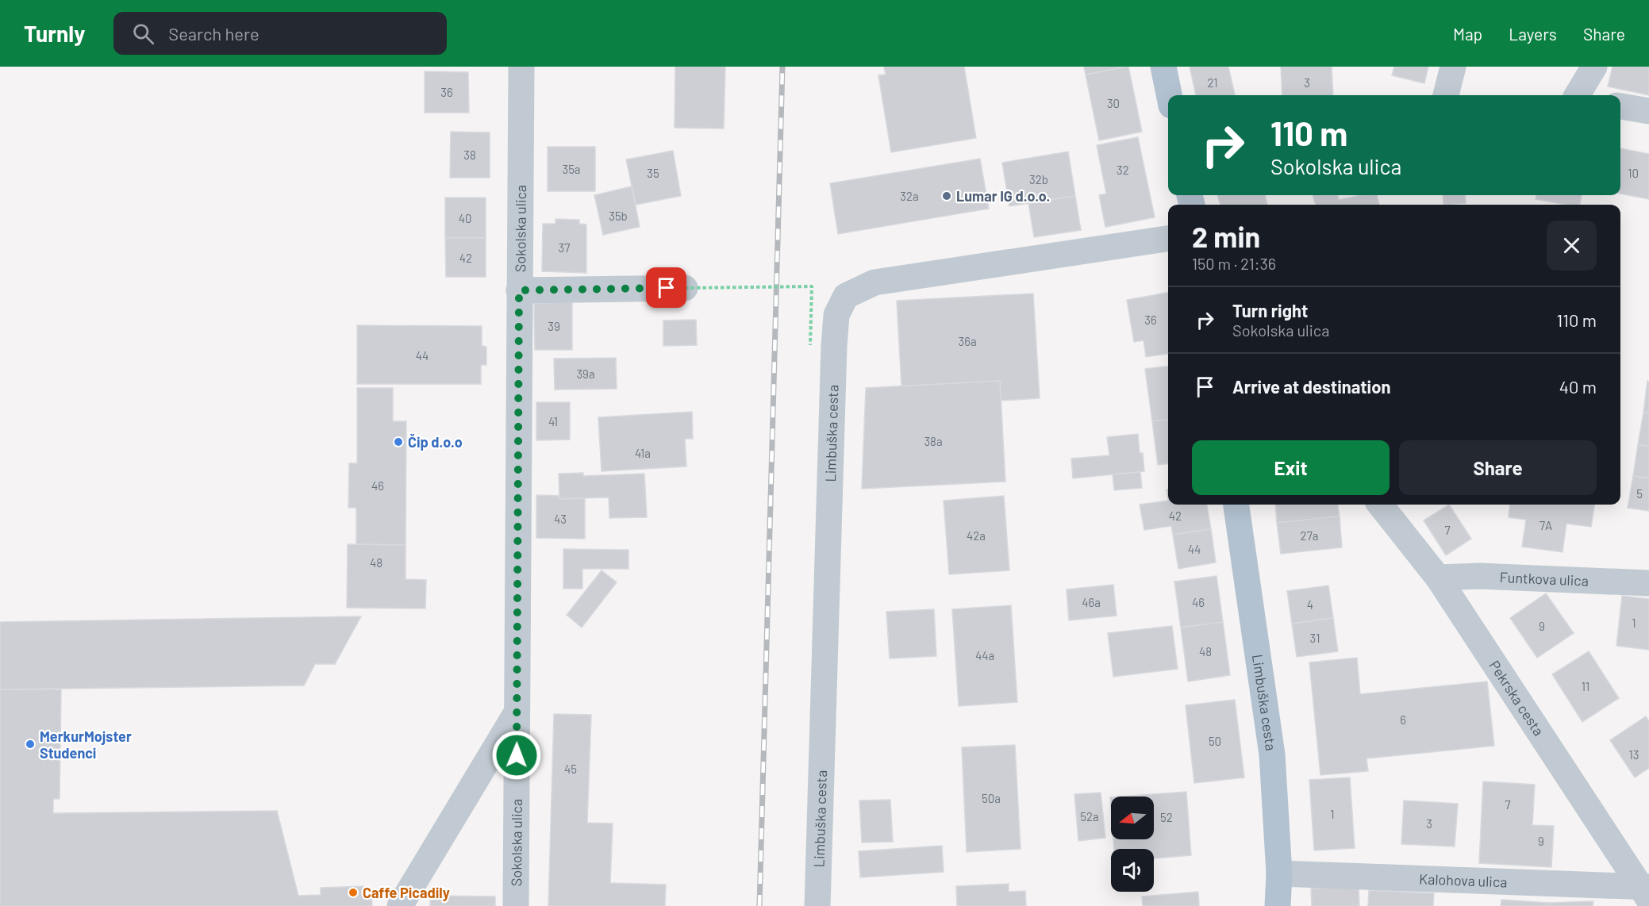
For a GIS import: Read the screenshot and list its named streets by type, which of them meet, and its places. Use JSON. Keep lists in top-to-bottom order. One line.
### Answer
{"streets":{"main road":["Limbuška cesta"],"street":["Sokolska ulica","Funtkova ulica","Pekrska cesta","Kalohova ulica"]},"crossings":[["Limbuška cesta","Kalohova ulica"],["Funtkova ulica","Pekrska cesta"],["Pekrska cesta","Kalohova ulica"]],"places":["Lumar IG d.o.o.","Čip d.o.o","MerkurMojster Studenci","Caffe Picadily"],"house_numbers":["21","3","36","30","38","35a","32","35","10","32b","32a","35b","40","37","42","36","39","36a","44","39a","41","38a","41a","46","5","42","43","7A","7","42a","27a","44","48","46a","46","4","1","9","31","48","44a","11","6","50","13","45","50a","7","1","52a","52","3","9"],"north":"left","page":{"header":"Turnly","search":"Search here","nav":["Map","Layers","Share"],"turn":["110 m","Sokolska ulica"],"heading":["2 min","150 m · 21:36"],"list":[{"name":"Turn right","note":"Sokolska ulica","value":"110 m"},{"name":"Arrive at destination","value":"40 m"}],"buttons":["Exit","Share"]}}
